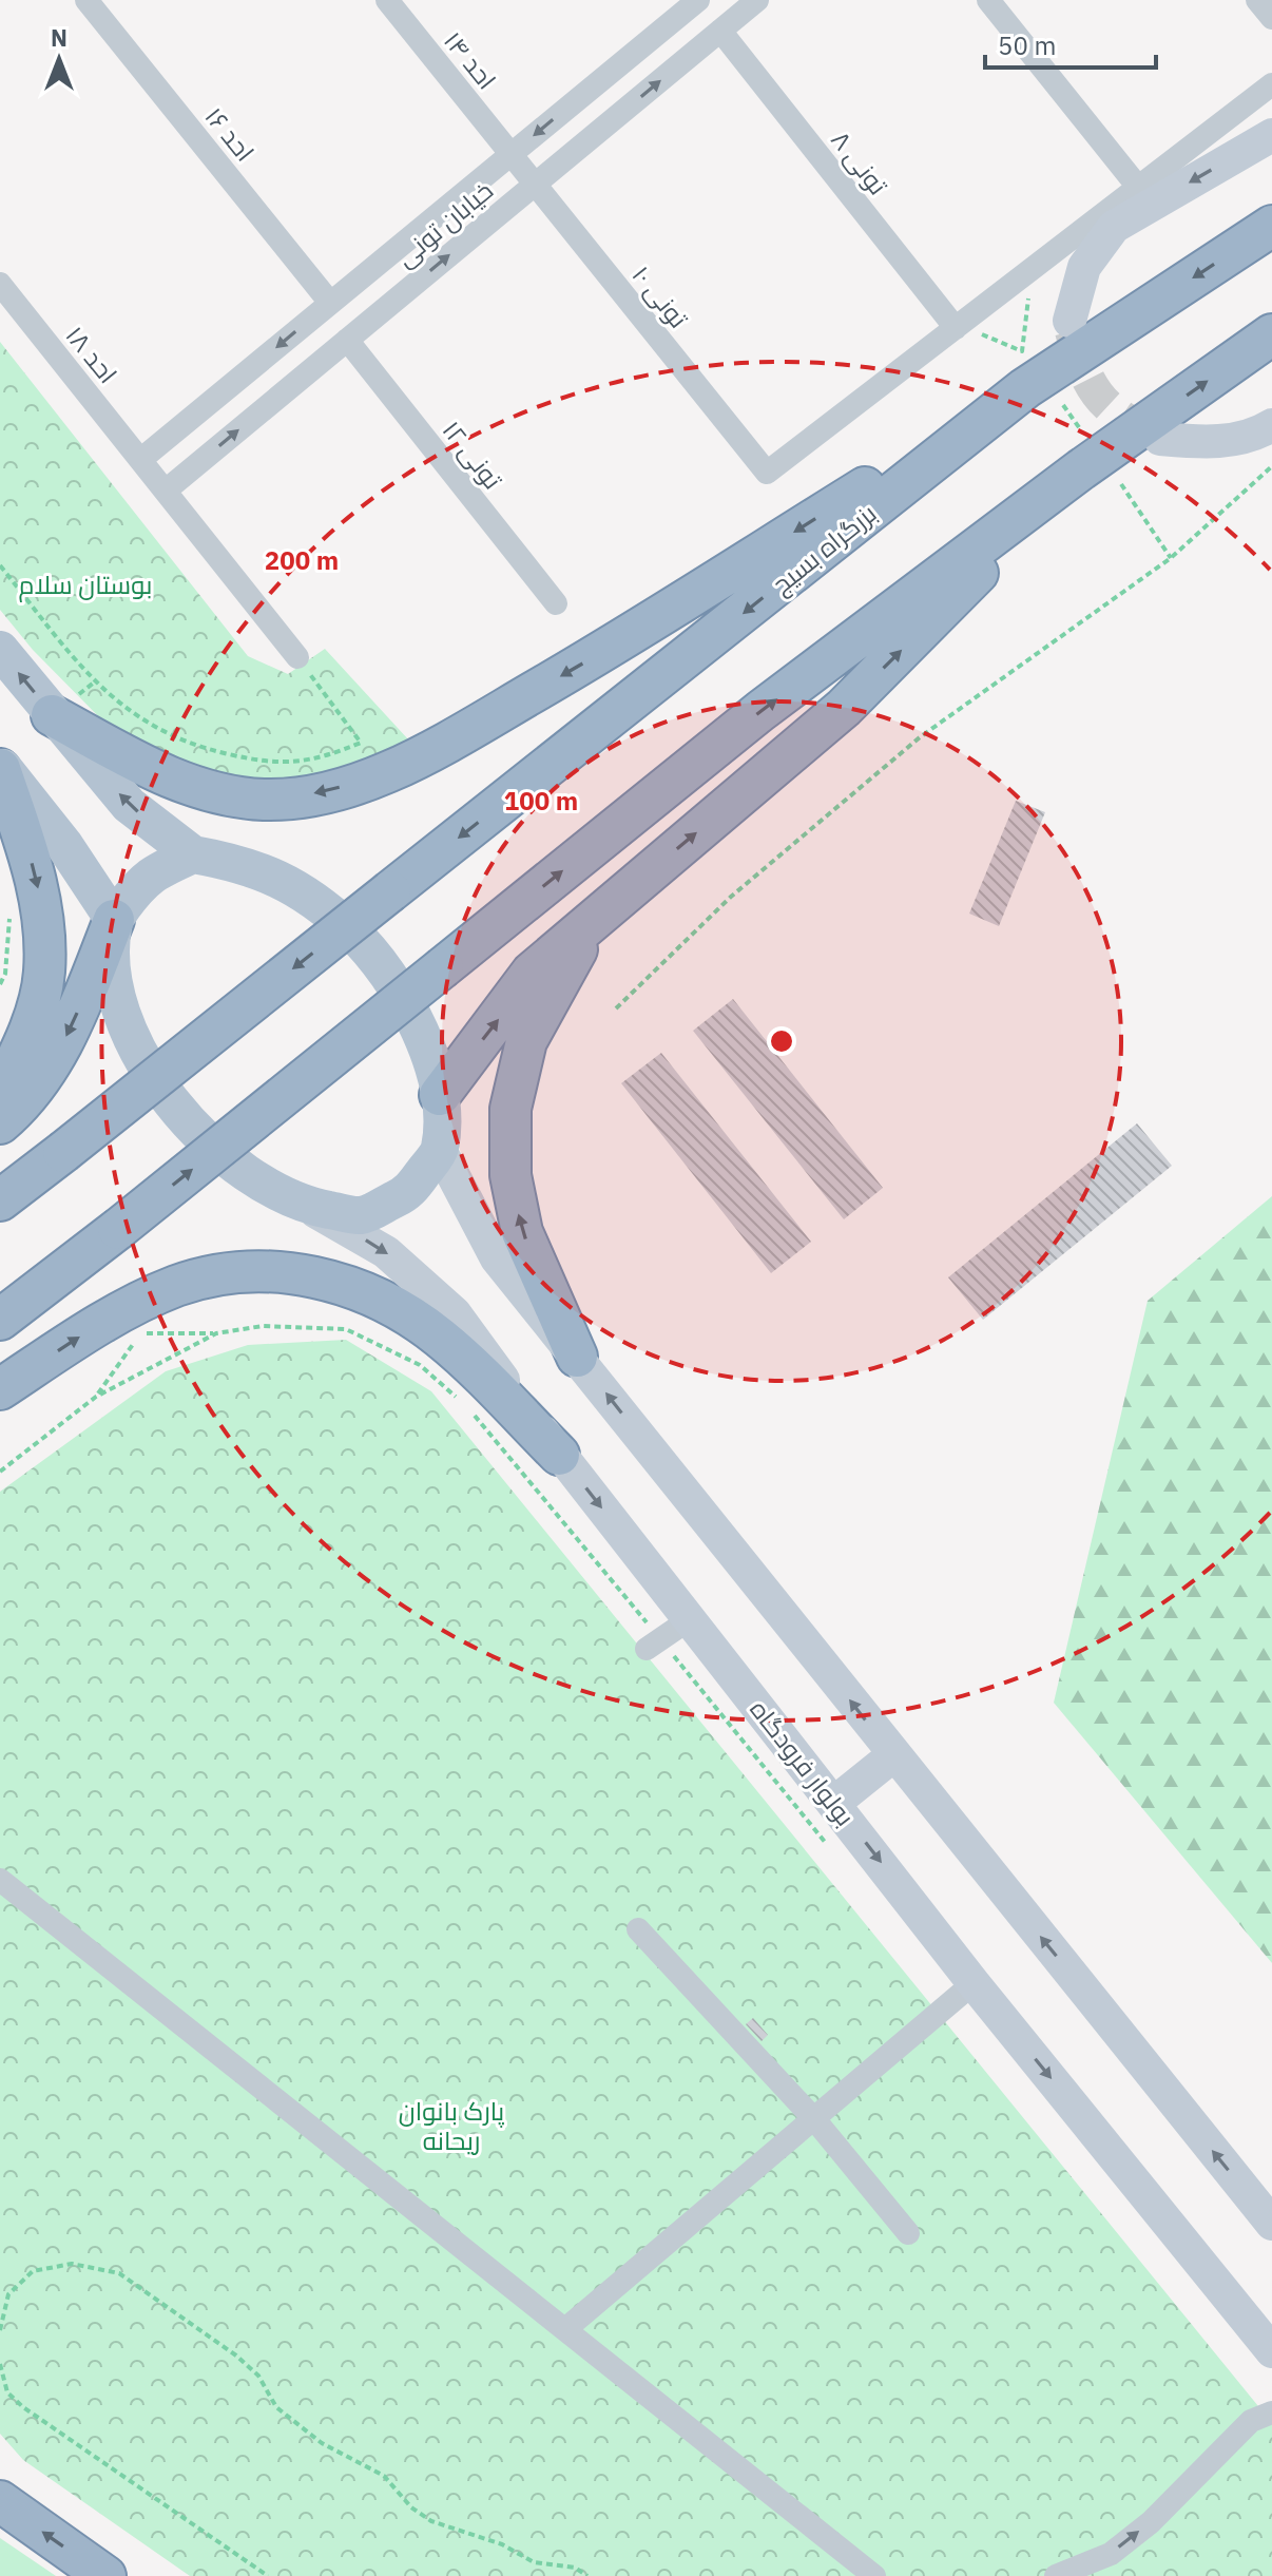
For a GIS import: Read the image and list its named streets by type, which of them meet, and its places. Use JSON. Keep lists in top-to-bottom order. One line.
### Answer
{"streets":{"highway":["بزرگراه بسیج"],"main road":["بولوار فرودگاه"],"street":["احد ۱۴","احد ۱۶","تونی ۸","خیابان تونی","تونی ۱۰","احد ۱۸","تونی ۱۲"]},"crossings":[["احد ۱۴","خیابان تونی"],["احد ۱۴","تونی ۱۰"],["احد ۱۶","خیابان تونی"],["تونی ۸","خیابان تونی"],["تونی ۸","تونی ۱۰"],["خیابان تونی","تونی ۱۰"],["خیابان تونی","احد ۱۸"],["خیابان تونی","تونی ۱۲"]],"parks":["بوستان سلام","پارک بانوان ریحانه"],"scale_bar":"50 m","north":"top","rings":["200 m","100 m"]}
